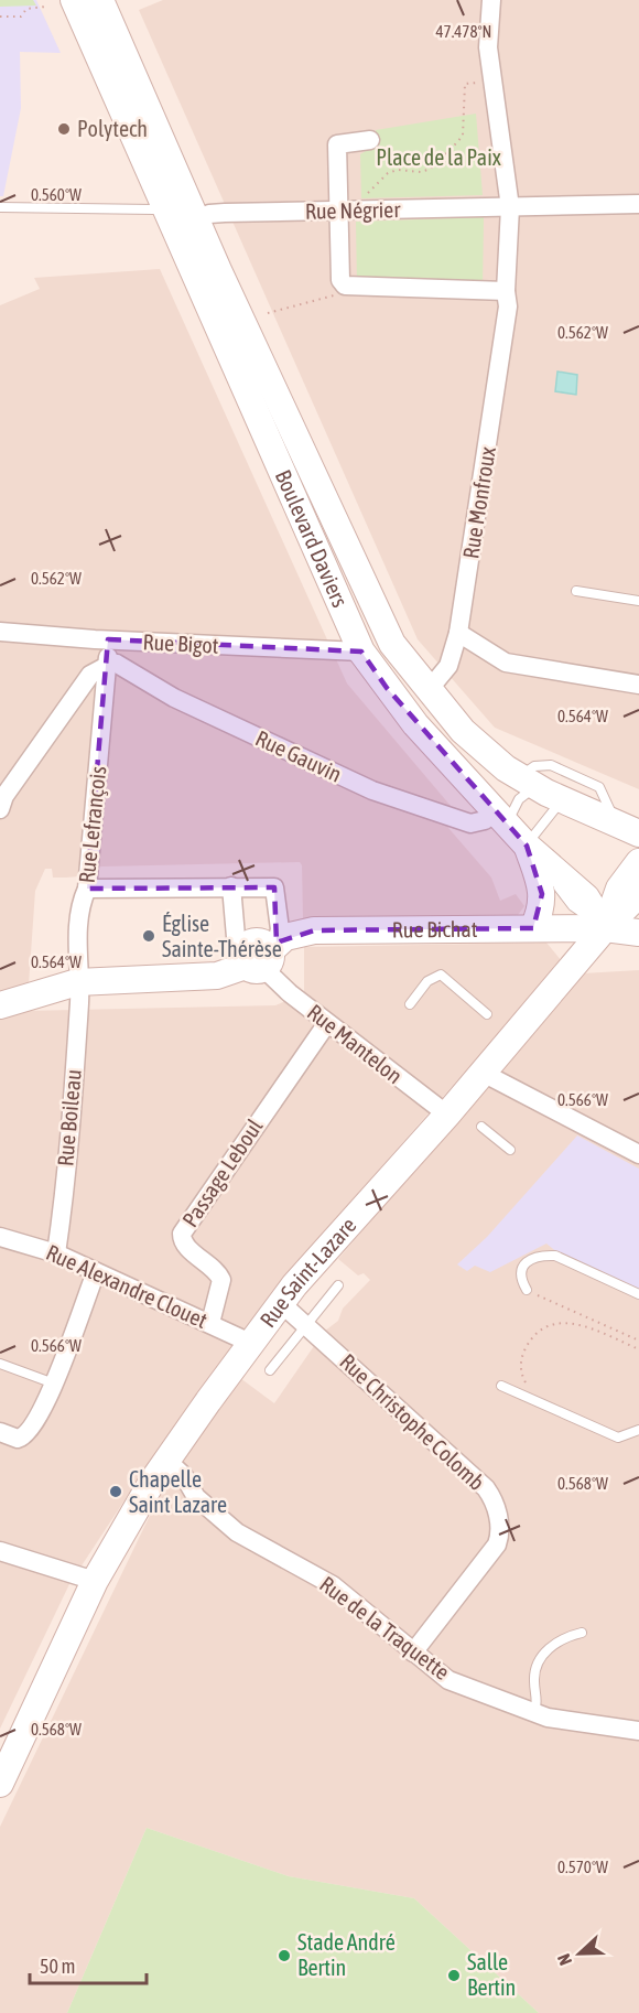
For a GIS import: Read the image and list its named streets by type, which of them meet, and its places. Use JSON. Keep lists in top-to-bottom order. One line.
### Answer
{"streets":{"main road":["Boulevard Daviers","Rue Bichat","Rue Saint-Lazare"],"street":["Rue Négrier","Rue Monfroux","Rue Bigot","Rue Gauvin","Rue Lefrançois","Rue Mantelon","Rue Boileau","Passage Leboul","Rue Alexandre Clouet","Rue Christophe Colomb","Rue de la Traquette"]},"crossings":[["Rue Négrier","Boulevard Daviers"],["Rue Monfroux","Boulevard Daviers"],["Boulevard Daviers","Rue Bigot"],["Boulevard Daviers","Rue Gauvin"],["Boulevard Daviers","Rue Bichat"],["Boulevard Daviers","Rue Saint-Lazare"],["Rue Bigot","Rue Lefrançois"],["Rue Gauvin","Rue Lefrançois"],["Rue Lefrançois","Rue Bichat"],["Rue Lefrançois","Rue Boileau"],["Rue Bichat","Rue Mantelon"],["Rue Bichat","Rue Boileau"],["Rue Bichat","Rue Saint-Lazare"],["Rue Mantelon","Passage Leboul"],["Rue Mantelon","Rue Saint-Lazare"],["Rue Boileau","Rue Alexandre Clouet"],["Passage Leboul","Rue Alexandre Clouet"],["Rue Saint-Lazare","Rue Alexandre Clouet"],["Rue Saint-Lazare","Rue Christophe Colomb"],["Rue Saint-Lazare","Rue de la Traquette"],["Rue Christophe Colomb","Rue de la Traquette"]],"parks":["Place de la Paix"],"places":["Polytech","Église Sainte-Thérèse","Chapelle Saint Lazare","Stade André Bertin","Salle Bertin"],"scale_bar":"50 m","north":"left","coordinates":["47.478°N","0.560°W","0.562°W","0.564°W","0.566°W","0.568°W","0.570°W"]}
